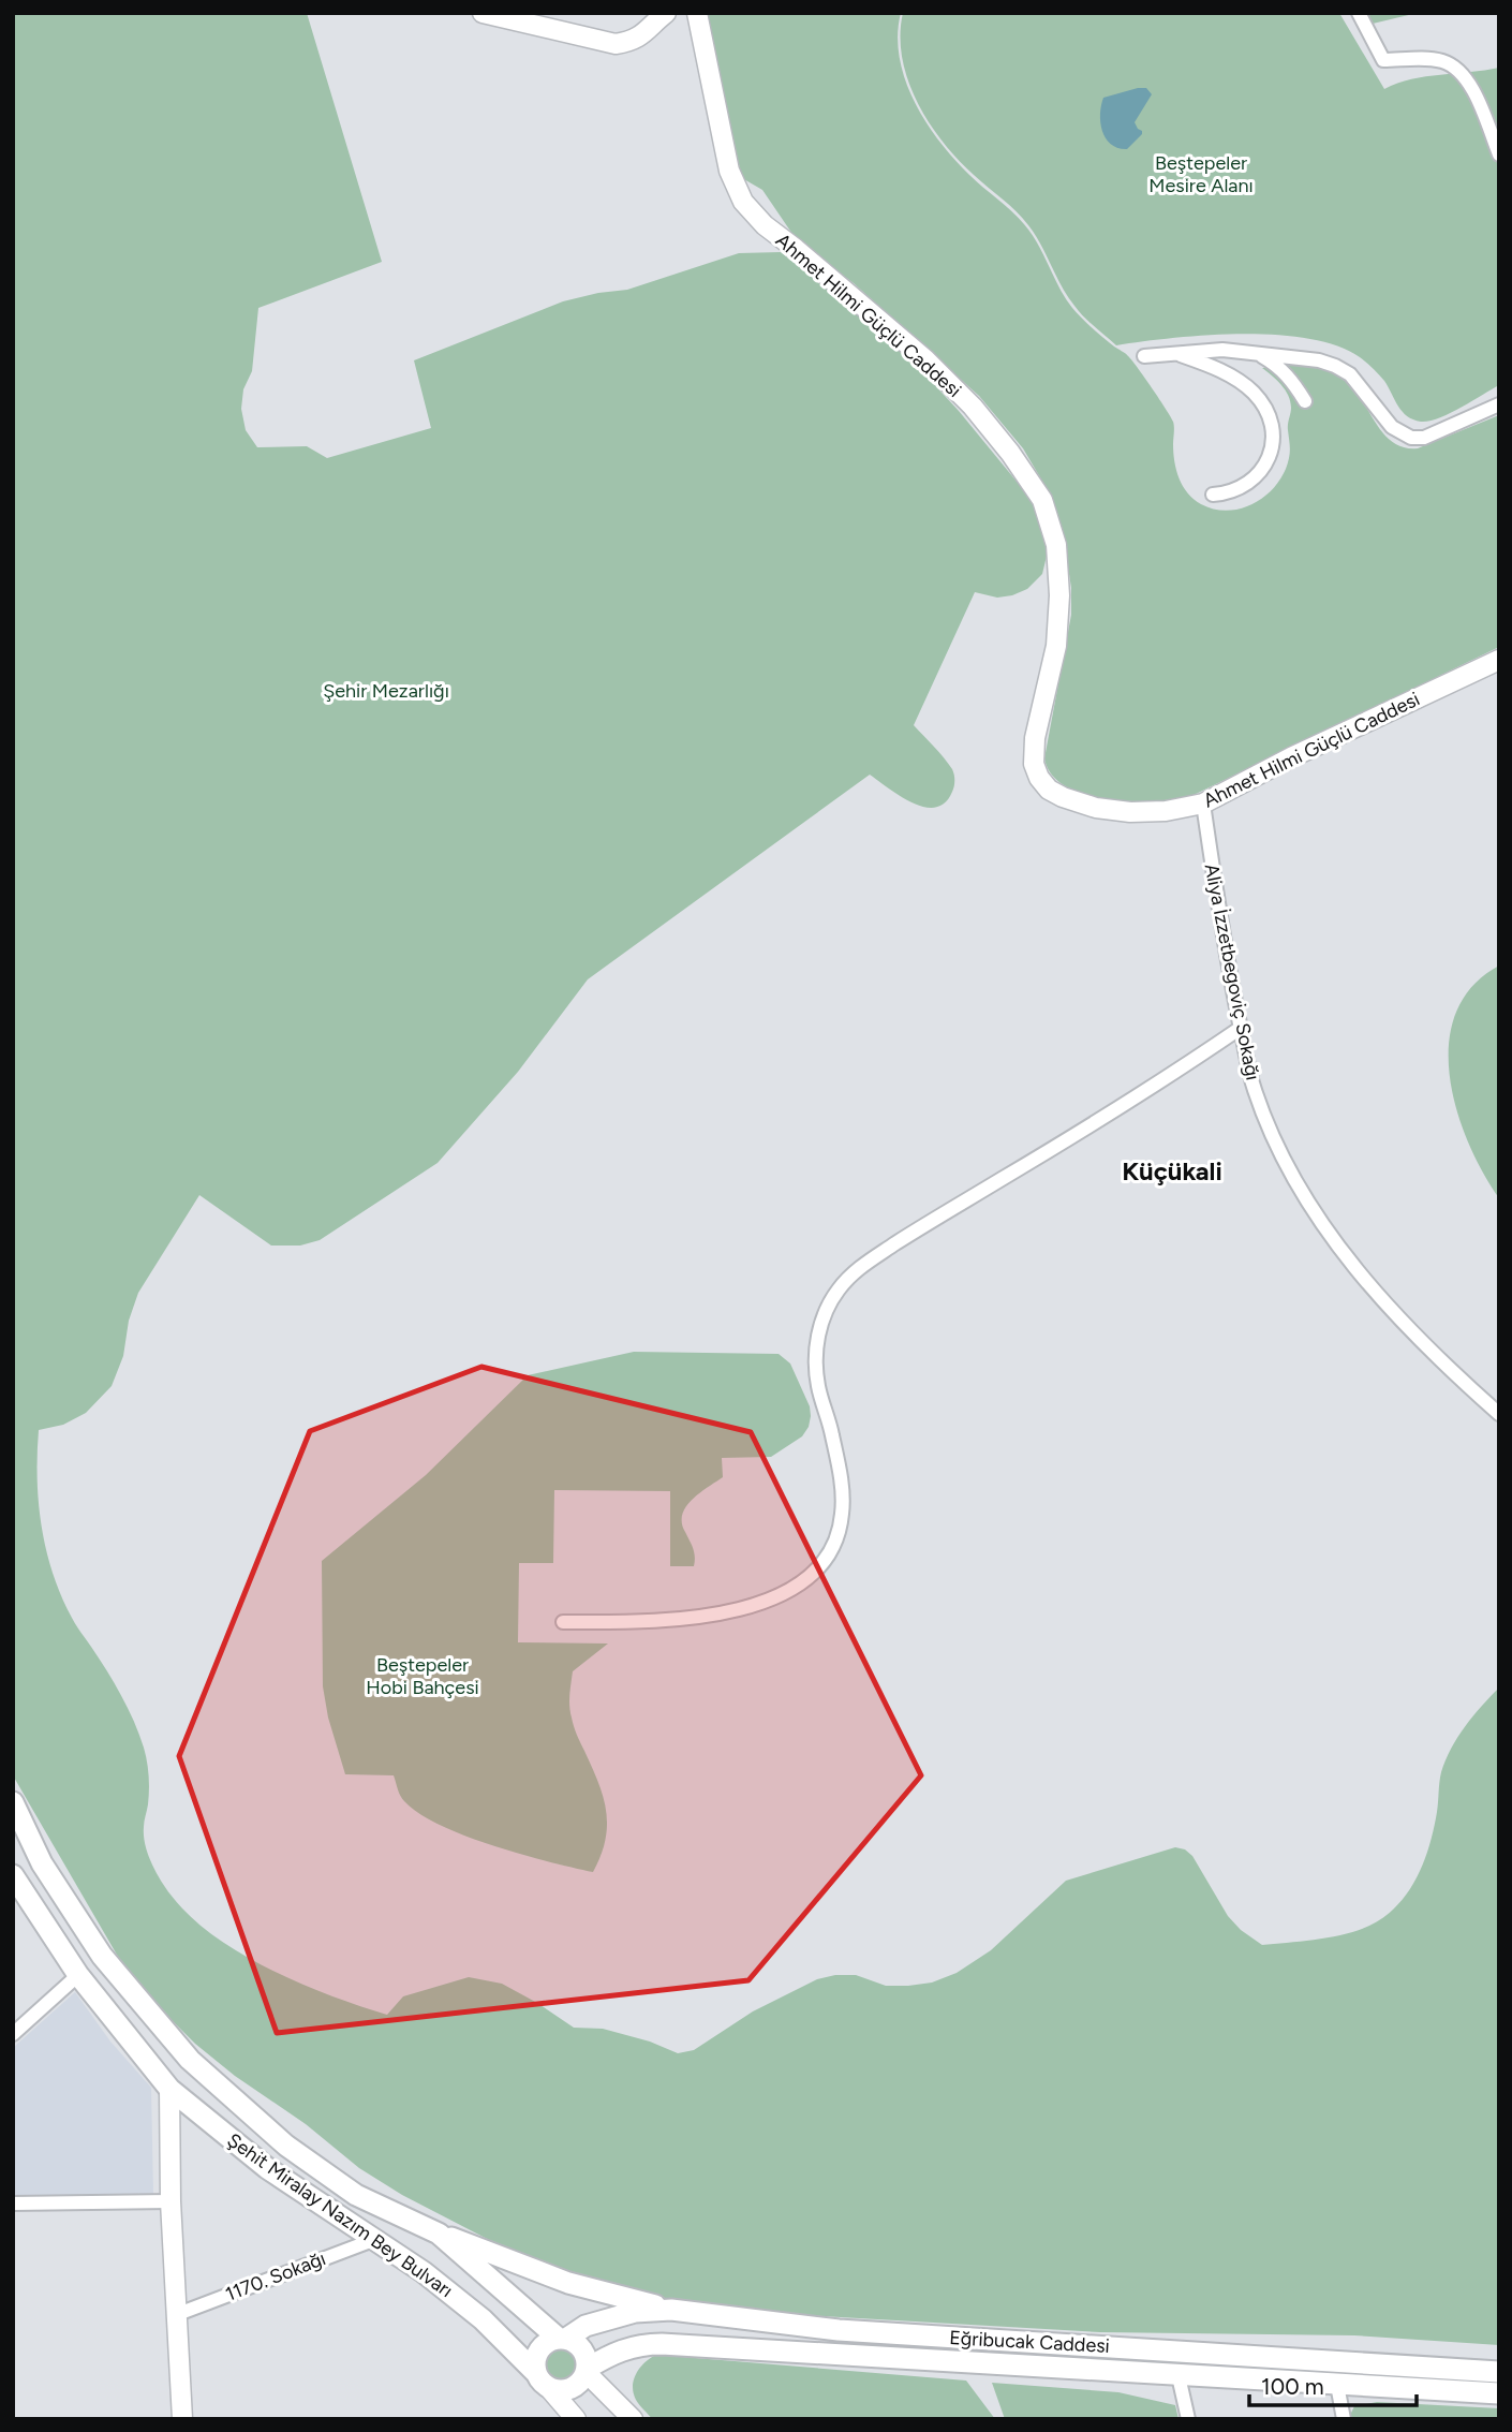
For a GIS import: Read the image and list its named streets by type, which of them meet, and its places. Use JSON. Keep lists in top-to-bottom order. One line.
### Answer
{"streets":{"main road":["Şehit Miralay Nazım Bey Bulvarı","Eğribucak Caddesi"],"street":["Ahmet Hilmi Güçlü Caddesi","Aliya İzzetbegoviç Sokağı","1170. Sokağı"]},"crossings":[["Ahmet Hilmi Güçlü Caddesi","Aliya İzzetbegoviç Sokağı"],["Şehit Miralay Nazım Bey Bulvarı","1170. Sokağı"],["Şehit Miralay Nazım Bey Bulvarı","Eğribucak Caddesi"]],"districts":["Küçükali"],"parks":["Beştepeler Mesire Alanı","Şehir Mezarlığı","Beştepeler Hobi Bahçesi"],"scale_bar":"100 m"}
